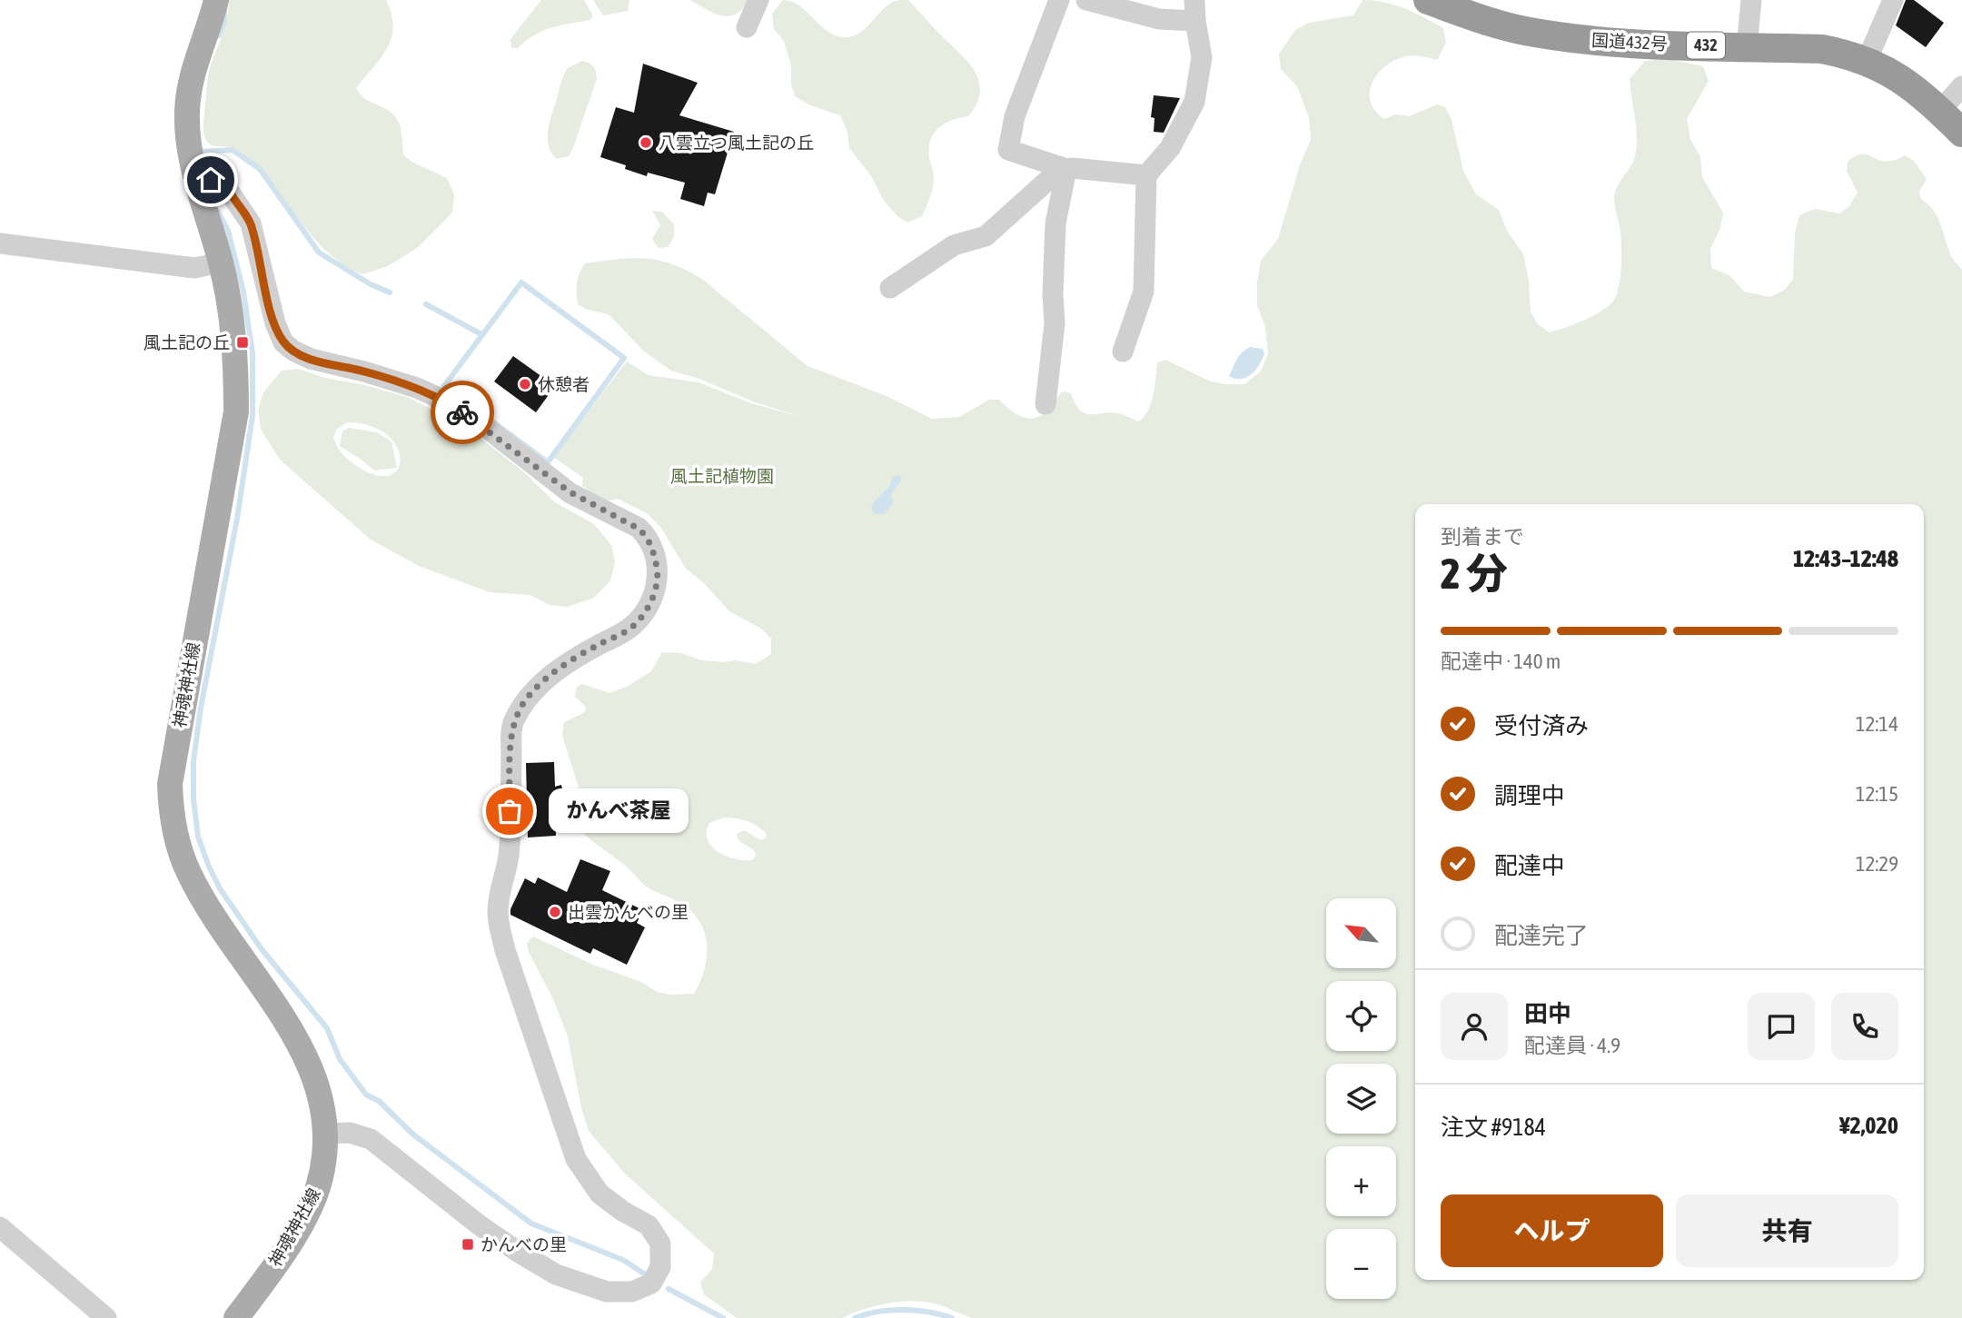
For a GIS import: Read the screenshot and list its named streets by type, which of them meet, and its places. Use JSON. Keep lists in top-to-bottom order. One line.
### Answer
{"streets":{"highway":["国道432号","432"],"main road":["神魂神社線"]},"parks":["風土記植物園"],"places":{"other":["八雲立つ風土記の丘","休憩者","かんべ茶屋","出雲かんべの里"],"transit":["風土記の丘","かんべの里"]},"north":"top left","page":{"heading":["2 分","到着まで","12:43–12:48"],"panel":["田中","配達員 · 4.9","注文 #9184","¥2,020"],"bar":"配達中 · 140 m","list":[["受付済み","12:14"],["調理中","12:15"],["配達中","12:29"],"配達完了"],"bubble":"かんべ茶屋","map_buttons":["+","−"],"buttons":["ヘルプ","共有"]}}
